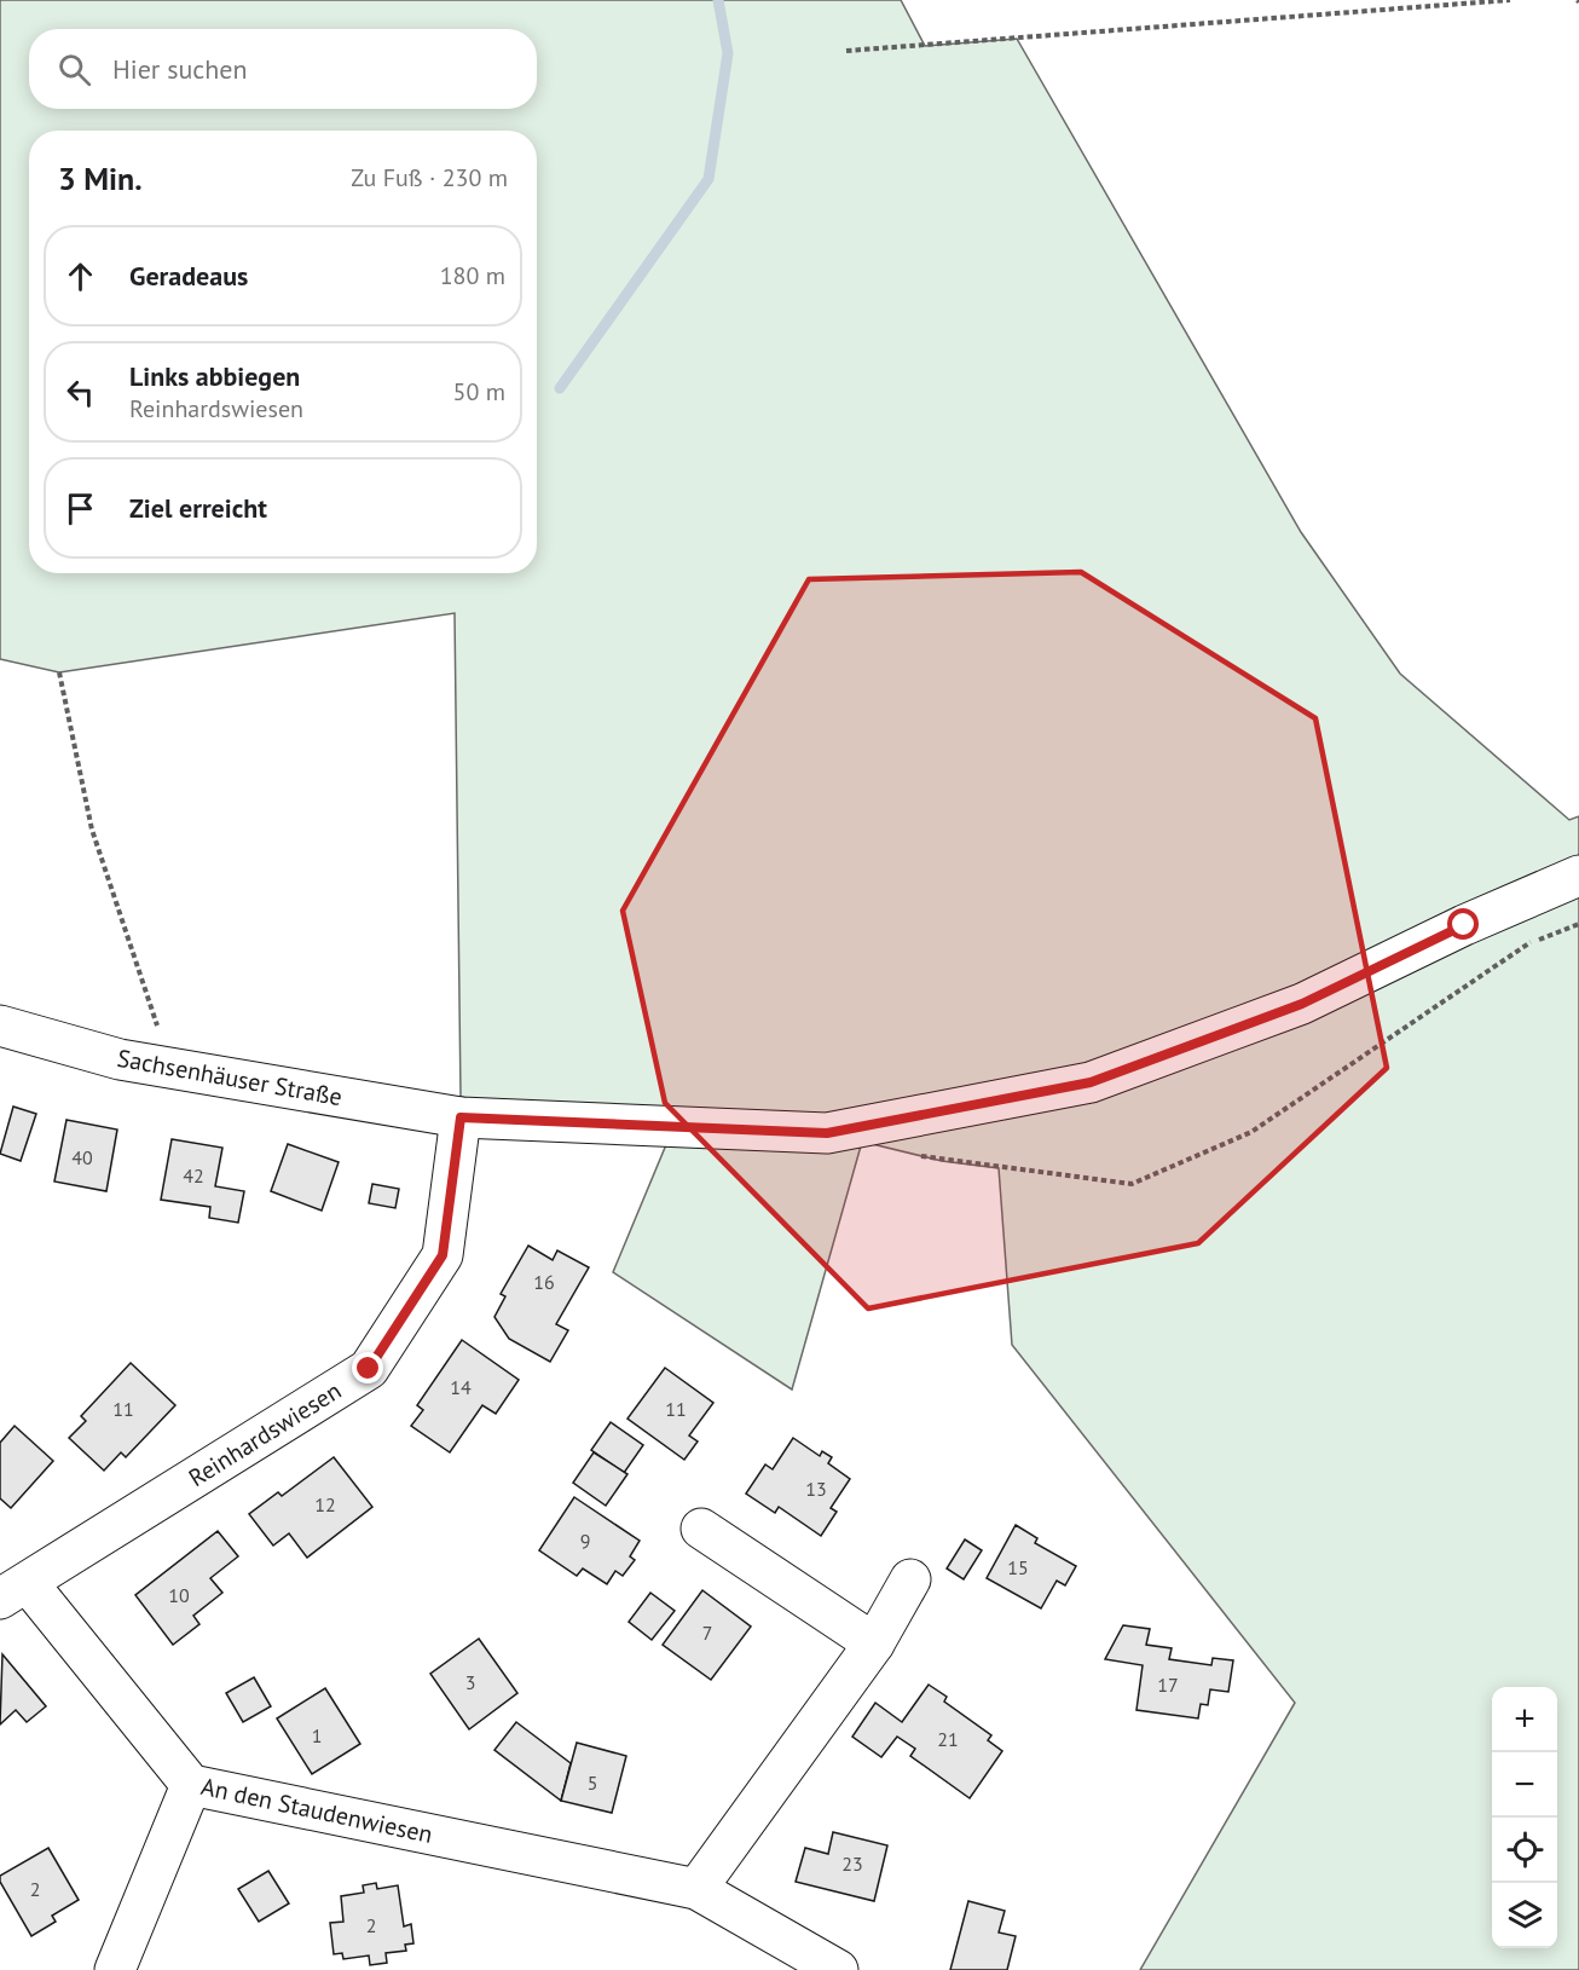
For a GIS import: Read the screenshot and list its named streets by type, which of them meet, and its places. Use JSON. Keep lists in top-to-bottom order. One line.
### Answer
{"streets":{"street":["Sachsenhäuser Straße","Reinhardswiesen","An den Staudenwiesen"]},"crossings":[["Sachsenhäuser Straße","Reinhardswiesen"],["Reinhardswiesen","An den Staudenwiesen"]],"house_numbers":["40","42","16","14","11","11","13","12","9","15","10","7","3","17","1","21","5","23","2","2"],"page":{"search":"Hier suchen","heading":["3 Min.","Zu Fuß · 230 m"],"list":[["Geradeaus","180 m"],["Links abbiegen","Reinhardswiesen","50 m"],"Ziel erreicht"],"map_buttons":["+","−"]}}
